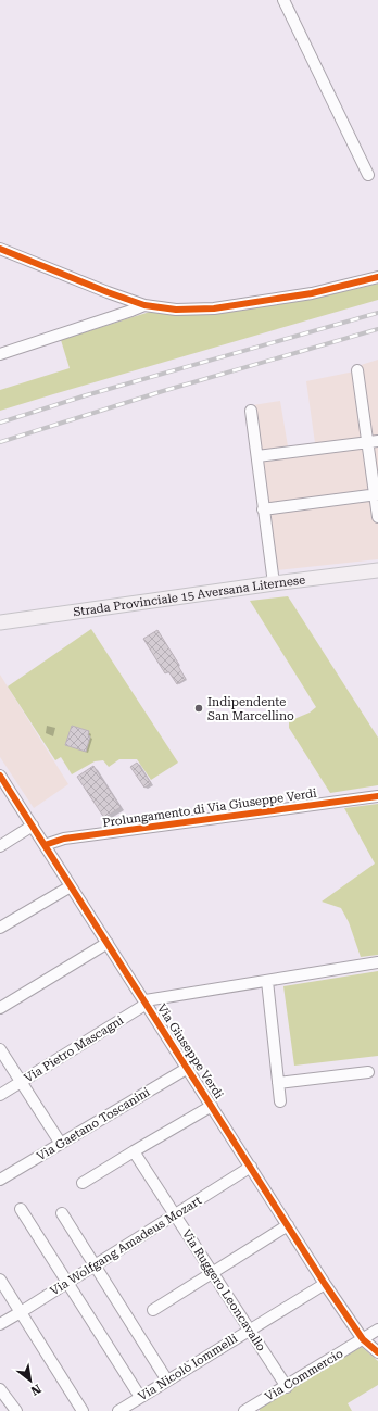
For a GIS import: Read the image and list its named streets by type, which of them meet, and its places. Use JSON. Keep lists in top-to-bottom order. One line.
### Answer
{"streets":{"main road":["Strada Provinciale 15 Aversana Liternese"],"street":["Prolungamento di Via Giuseppe Verdi","Via Pietro Mascagni","Via Giuseppe Verdi","Via Gaetano Toscanini","Via Wolfgang Amadeus Mozart","Via Ruggero Leoncavallo","Via Nicolò Iommelli","Via Commercio"]},"crossings":[["Prolungamento di Via Giuseppe Verdi","Via Giuseppe Verdi"],["Via Pietro Mascagni","Via Giuseppe Verdi"],["Via Giuseppe Verdi","Via Gaetano Toscanini"],["Via Giuseppe Verdi","Via Wolfgang Amadeus Mozart"],["Via Giuseppe Verdi","Via Nicolò Iommelli"],["Via Giuseppe Verdi","Via Commercio"],["Via Wolfgang Amadeus Mozart","Via Ruggero Leoncavallo"],["Via Ruggero Leoncavallo","Via Nicolò Iommelli"],["Via Ruggero Leoncavallo","Via Commercio"]],"places":["Indipendente San Marcellino"],"north":"bottom right"}
